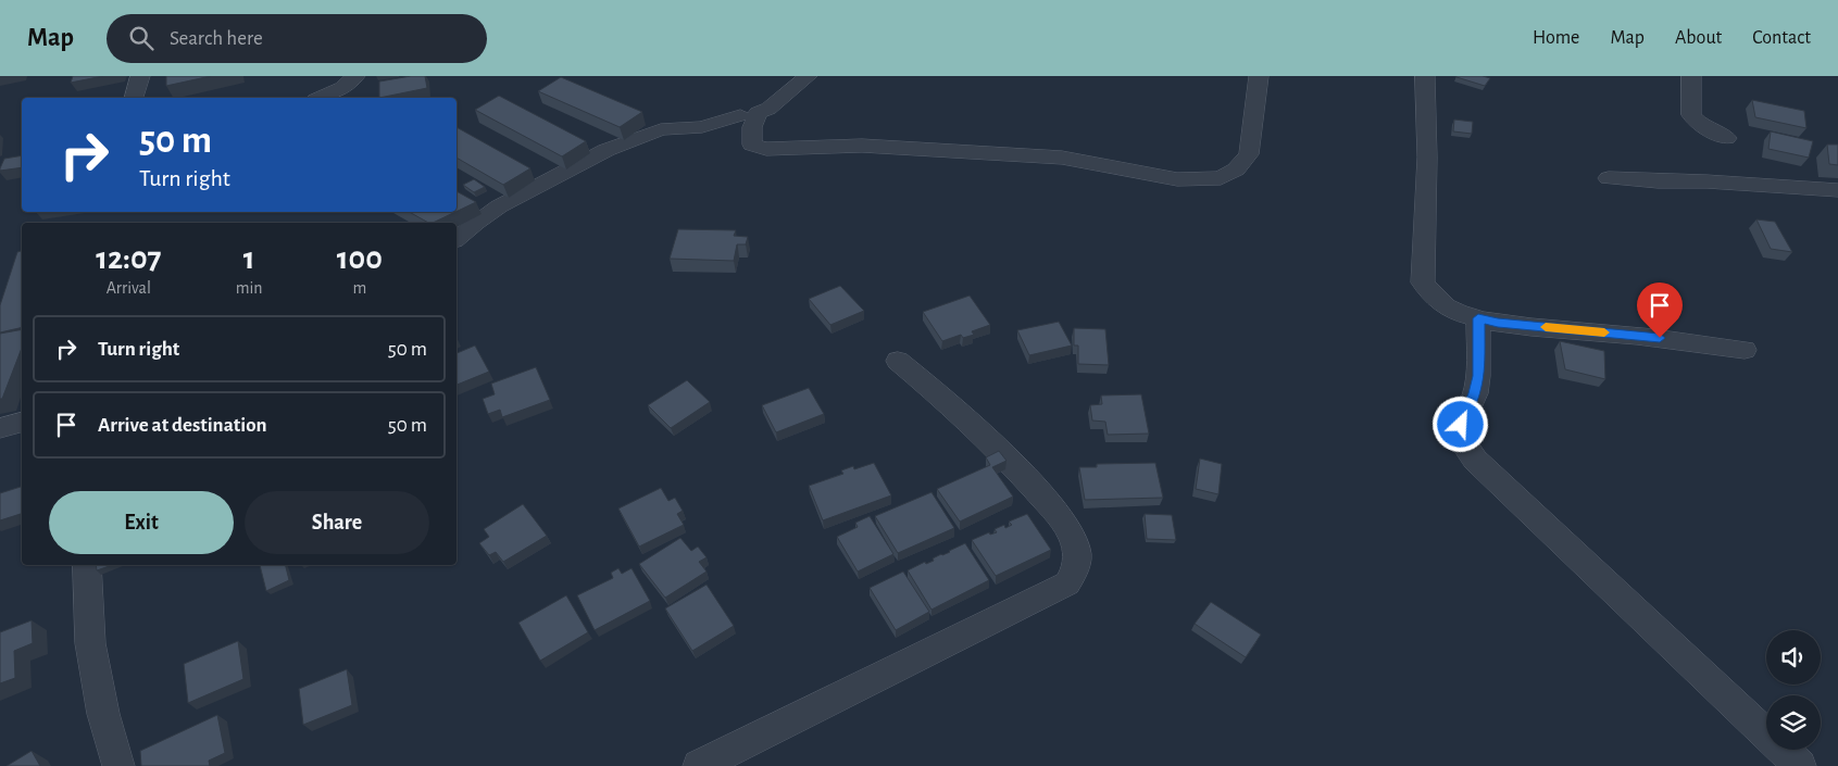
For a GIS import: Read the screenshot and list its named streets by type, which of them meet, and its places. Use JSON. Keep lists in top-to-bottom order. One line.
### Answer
{"page":{"header":"Map","search":"Search here","nav":["Home","Map","About","Contact"],"turn":["50 m","Turn right"],"eta":["12:07","Arrival","1","min","100","m"],"list":[{"name":"Turn right","value":"50 m"},{"name":"Arrive at destination","value":"50 m"}],"buttons":["Exit","Share"]}}
